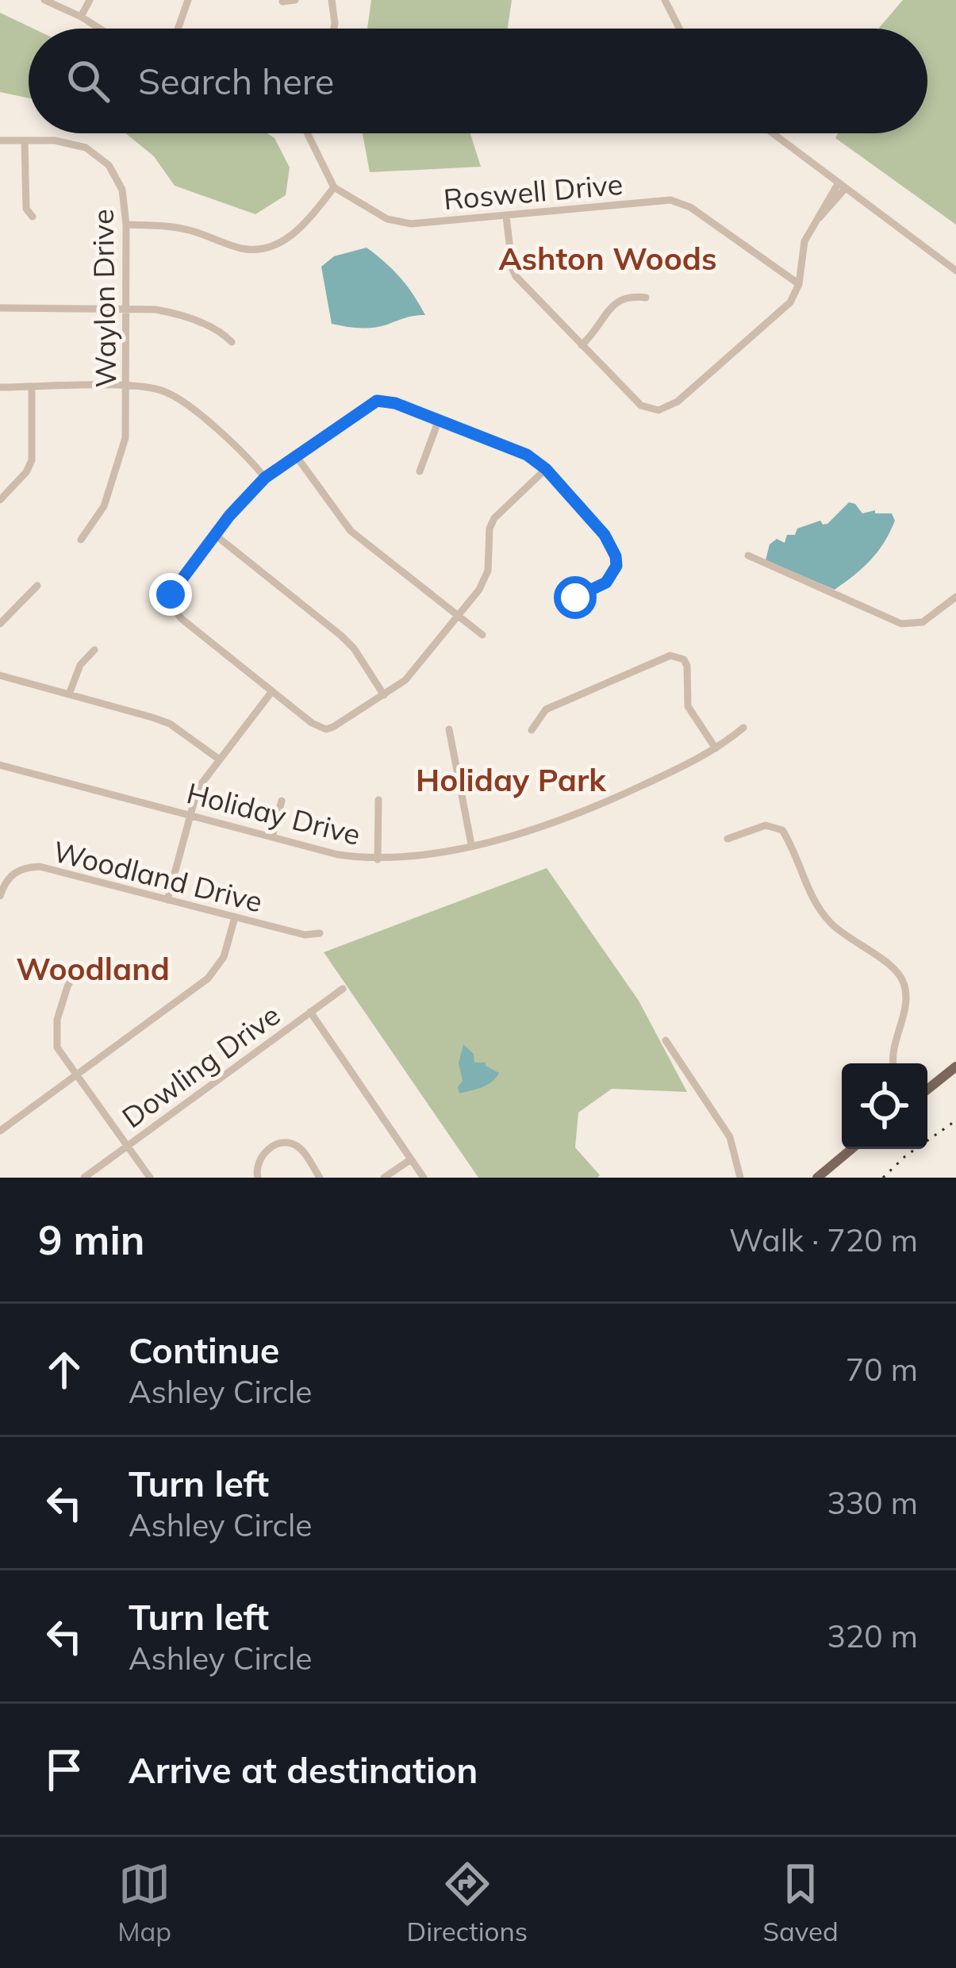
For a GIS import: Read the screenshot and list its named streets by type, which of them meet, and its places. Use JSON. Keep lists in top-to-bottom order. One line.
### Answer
{"streets":{"street":["Roswell Drive","Waylon Drive","Holiday Drive","Woodland Drive","Dowling Drive"]},"districts":["Ashton Woods","Holiday Park","Woodland"],"page":{"search":"Search here","heading":["9 min","Walk · 720 m"],"list":[["Continue","Ashley Circle","70 m"],["Turn left","Ashley Circle","330 m"],["Turn left","Ashley Circle","320 m"],"Arrive at destination"],"nav":["Map","Directions","Saved"]}}
